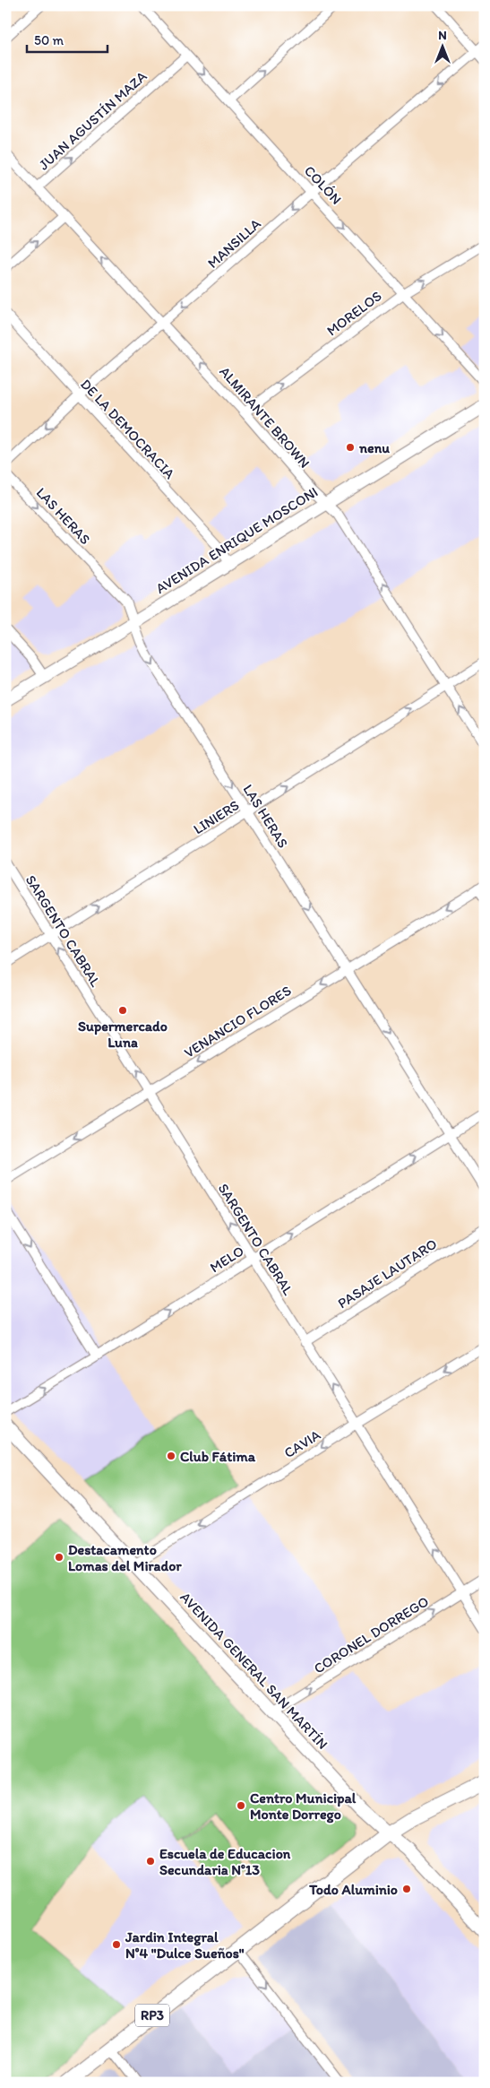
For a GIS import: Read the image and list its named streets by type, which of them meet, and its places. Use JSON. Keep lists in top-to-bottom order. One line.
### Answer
{"streets":{"highway":["RP3"],"main road":["AVENIDA ENRIQUE MOSCONI","AVENIDA GENERAL SAN MARTÍN"],"street":["JUAN AGUSTÍN MAZA","COLÓN","MANSILLA","MORELOS","ALMIRANTE BROWN","DE LA DEMOCRACIA","LAS HERAS","LINIERS","SARGENTO CABRAL","VENANCIO FLORES","MELO","PASAJE LAUTARO","CAVIA","CORONEL DORREGO"]},"crossings":[["JUAN AGUSTÍN MAZA","COLÓN"],["JUAN AGUSTÍN MAZA","ALMIRANTE BROWN"],["COLÓN","MANSILLA"],["COLÓN","MORELOS"],["MANSILLA","ALMIRANTE BROWN"],["MANSILLA","DE LA DEMOCRACIA"],["MORELOS","ALMIRANTE BROWN"],["ALMIRANTE BROWN","AVENIDA ENRIQUE MOSCONI"],["ALMIRANTE BROWN","LINIERS"],["DE LA DEMOCRACIA","AVENIDA ENRIQUE MOSCONI"],["LAS HERAS","AVENIDA ENRIQUE MOSCONI"],["LAS HERAS","LINIERS"],["LAS HERAS","VENANCIO FLORES"],["LAS HERAS","MELO"],["LINIERS","SARGENTO CABRAL"],["SARGENTO CABRAL","VENANCIO FLORES"],["SARGENTO CABRAL","MELO"],["SARGENTO CABRAL","PASAJE LAUTARO"],["SARGENTO CABRAL","CAVIA"],["SARGENTO CABRAL","CORONEL DORREGO"],["CAVIA","AVENIDA GENERAL SAN MARTÍN"],["CORONEL DORREGO","AVENIDA GENERAL SAN MARTÍN"],["AVENIDA GENERAL SAN MARTÍN","RP3"]],"one_way":["JUAN AGUSTÍN MAZA","COLÓN","MANSILLA","MORELOS","ALMIRANTE BROWN","LAS HERAS","LINIERS","SARGENTO CABRAL","VENANCIO FLORES","MELO","CAVIA","CORONEL DORREGO"],"places":["nenu","Supermercado Luna","Club Fátima","Destacamento Lomas del Mirador","Centro Municipal Monte Dorrego","Escuela de Educacion Secundaria N°13","Todo Aluminio","Jardin Integral N°4 \"Dulce Sueños\""],"scale_bar":"50 m","north":"top"}
